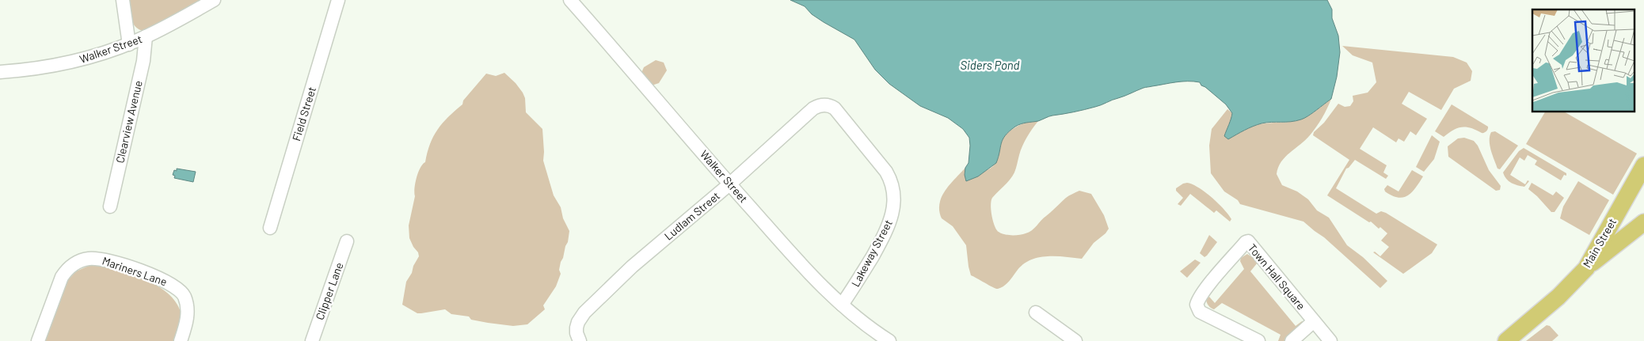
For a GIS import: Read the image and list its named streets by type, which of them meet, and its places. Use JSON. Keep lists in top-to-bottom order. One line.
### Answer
{"streets":{"main road":["Main Street"],"street":["Walker Street","Field Street","Clearview Avenue","Ludlam Street","Lakeway Street","Mariners Lane","Town Hall Square","Clipper Lane"]},"crossings":[["Walker Street","Clearview Avenue"],["Walker Street","Ludlam Street"],["Walker Street","Lakeway Street"],["Ludlam Street","Lakeway Street"]],"water":["Siders Pond"]}
